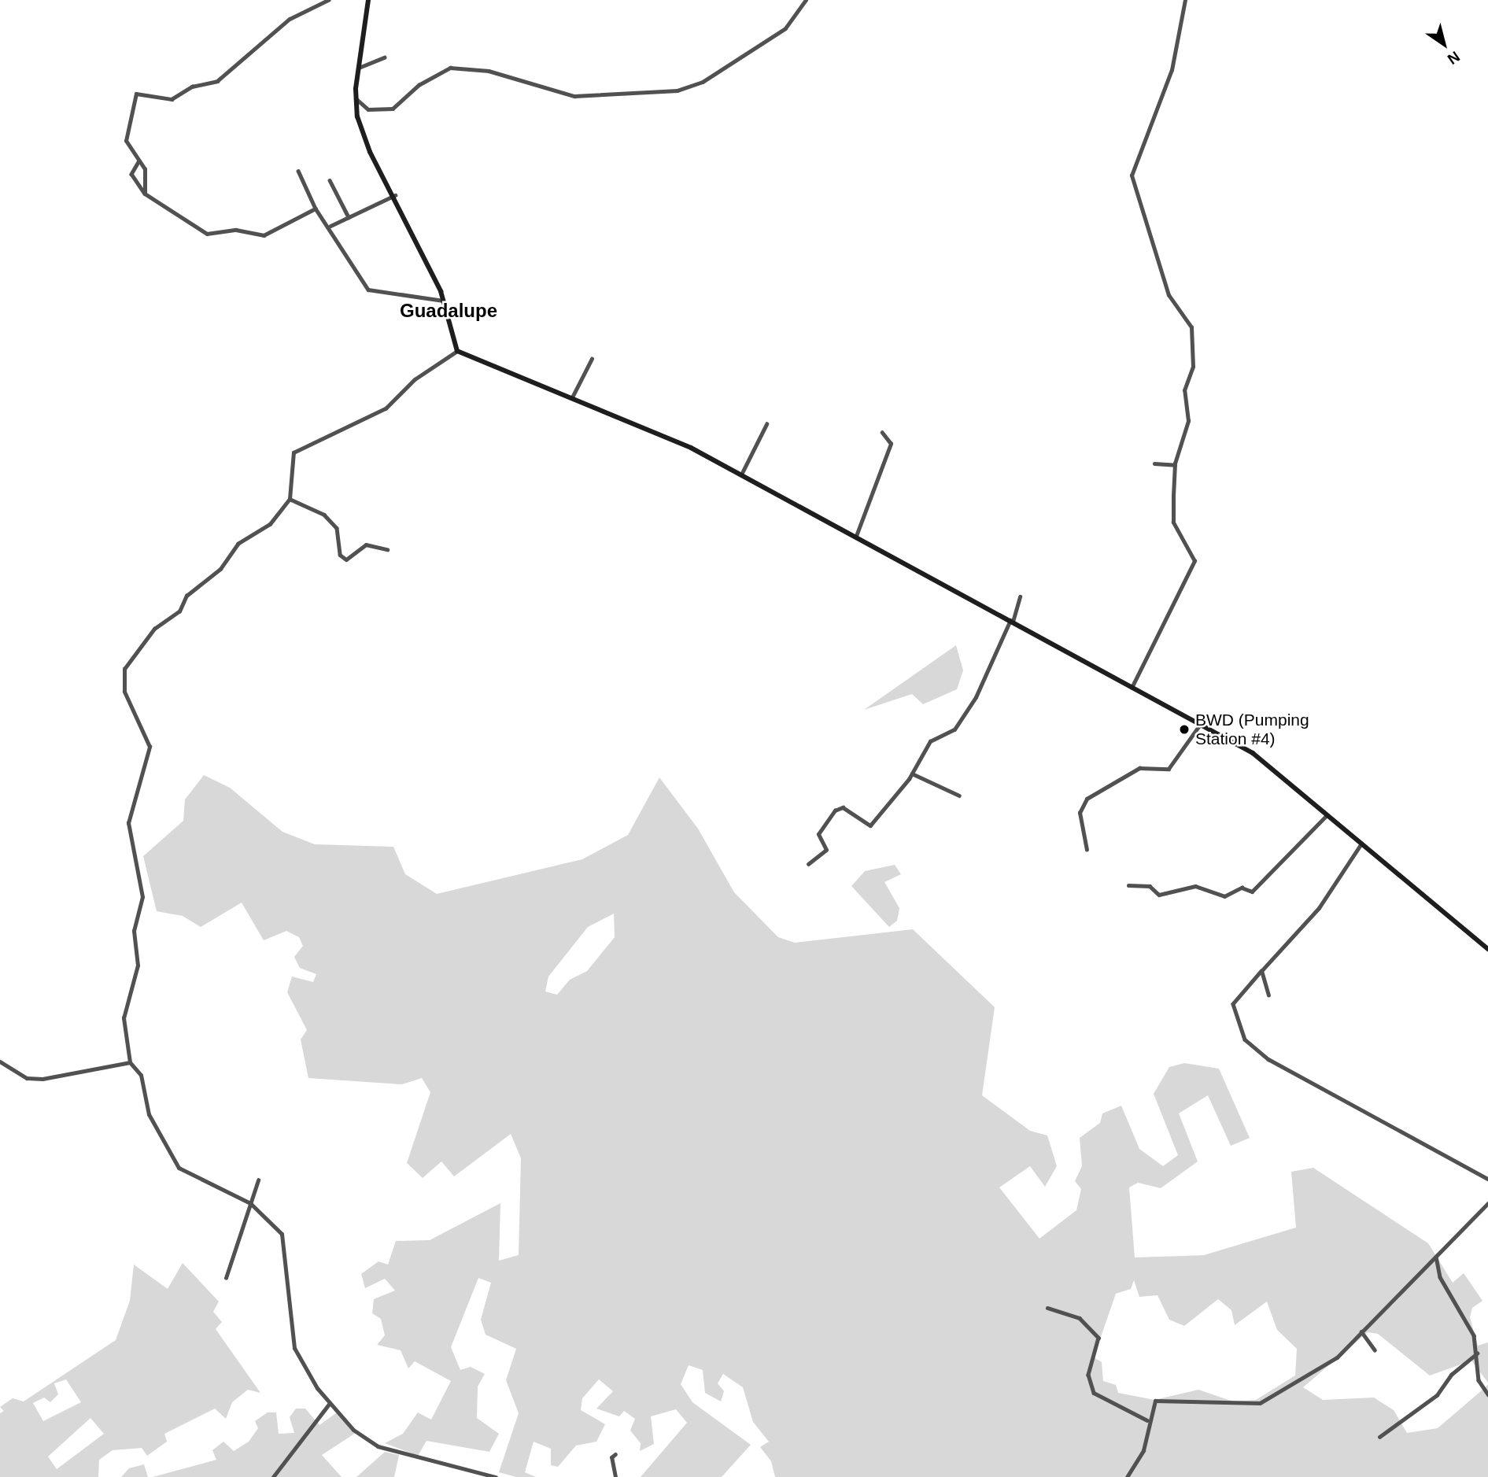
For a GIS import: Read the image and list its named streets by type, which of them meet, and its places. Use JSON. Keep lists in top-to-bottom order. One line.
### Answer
{"districts":["Guadalupe"],"places":["BWD (Pumping Station #4)"],"north":"bottom right"}
